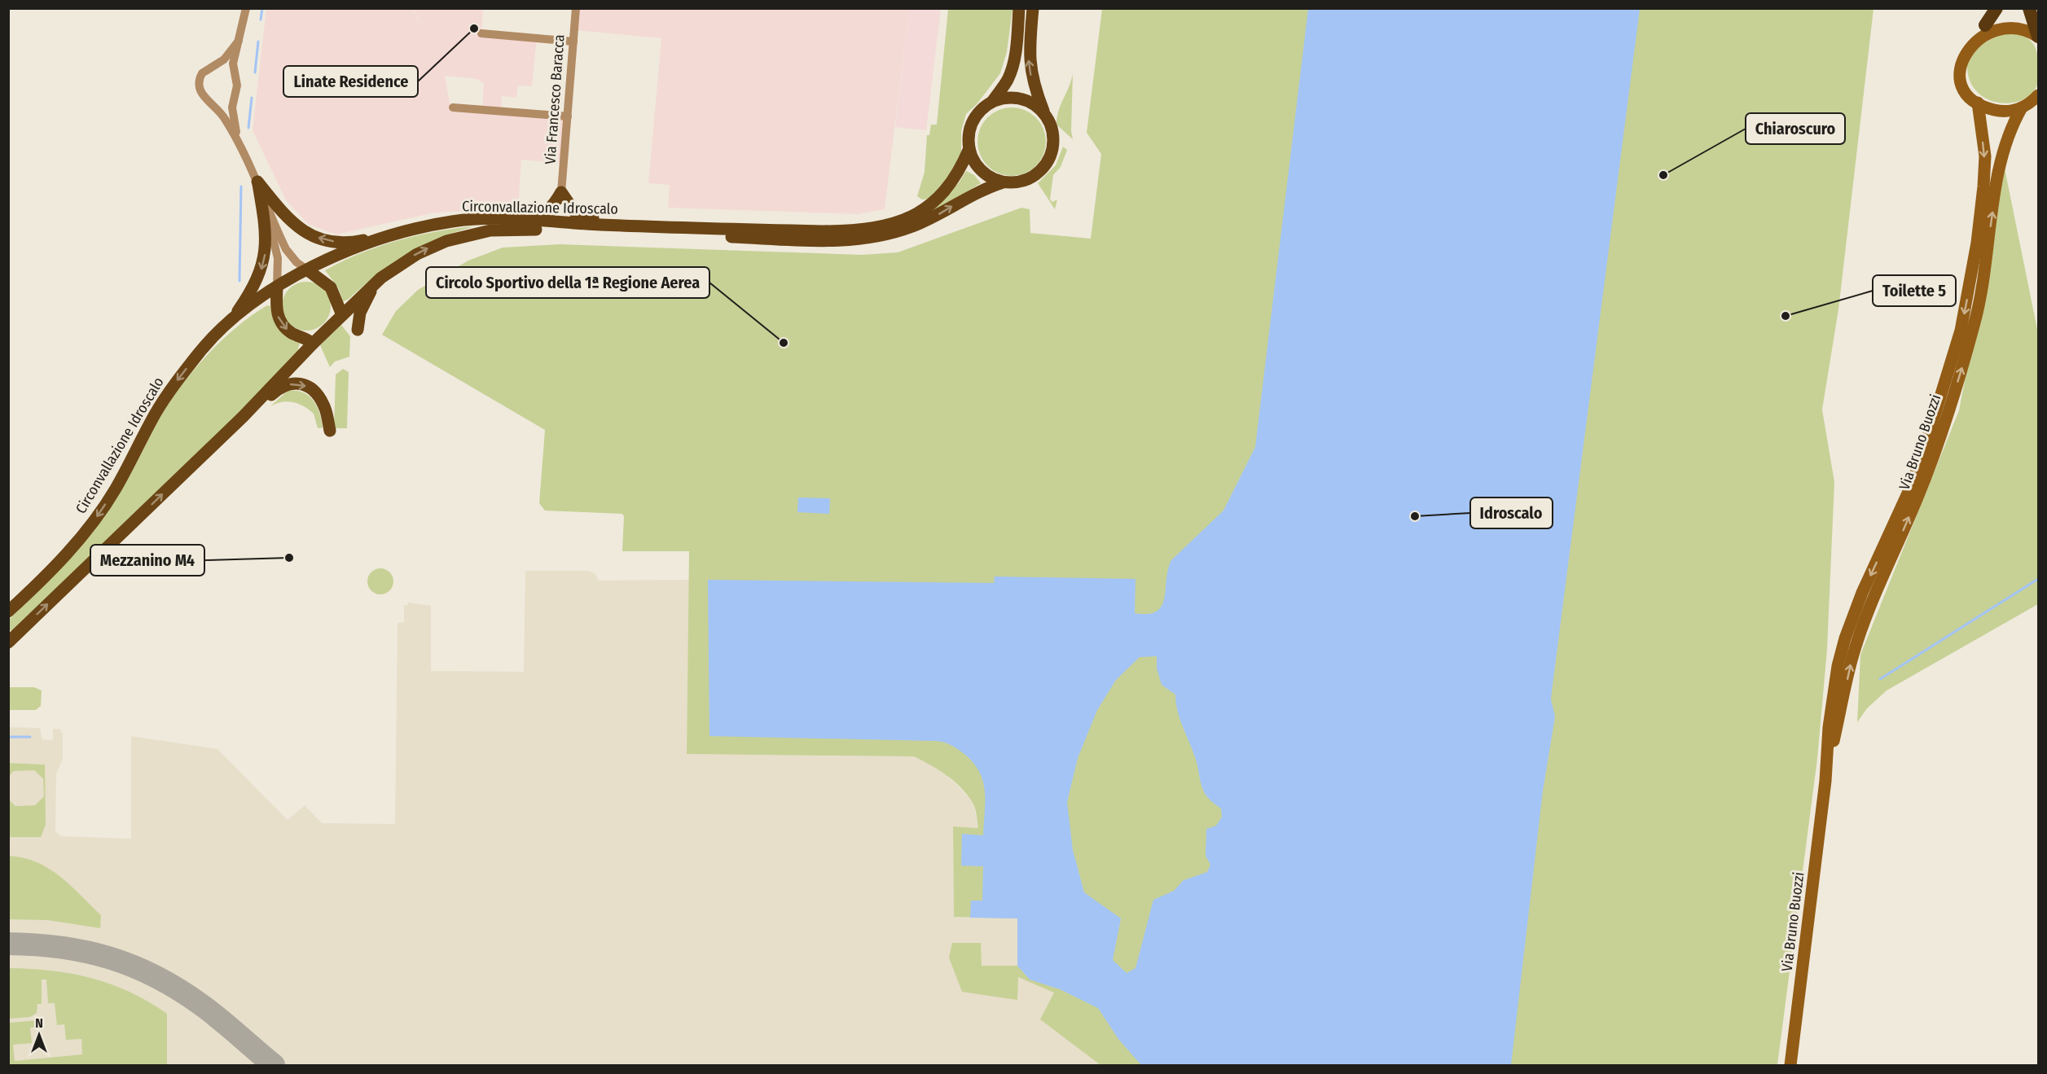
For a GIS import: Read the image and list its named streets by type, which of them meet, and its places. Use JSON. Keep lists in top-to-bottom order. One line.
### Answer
{"streets":{"main road":["Circonvallazione Idroscalo","Via Bruno Buozzi"],"street":["Via Francesco Baracca"]},"places":["Linate Residence","Chiaroscuro","Toilette 5","Circolo Sportivo della 1ª Regione Aerea","Idroscalo","Mezzanino M4"],"north":"top"}
